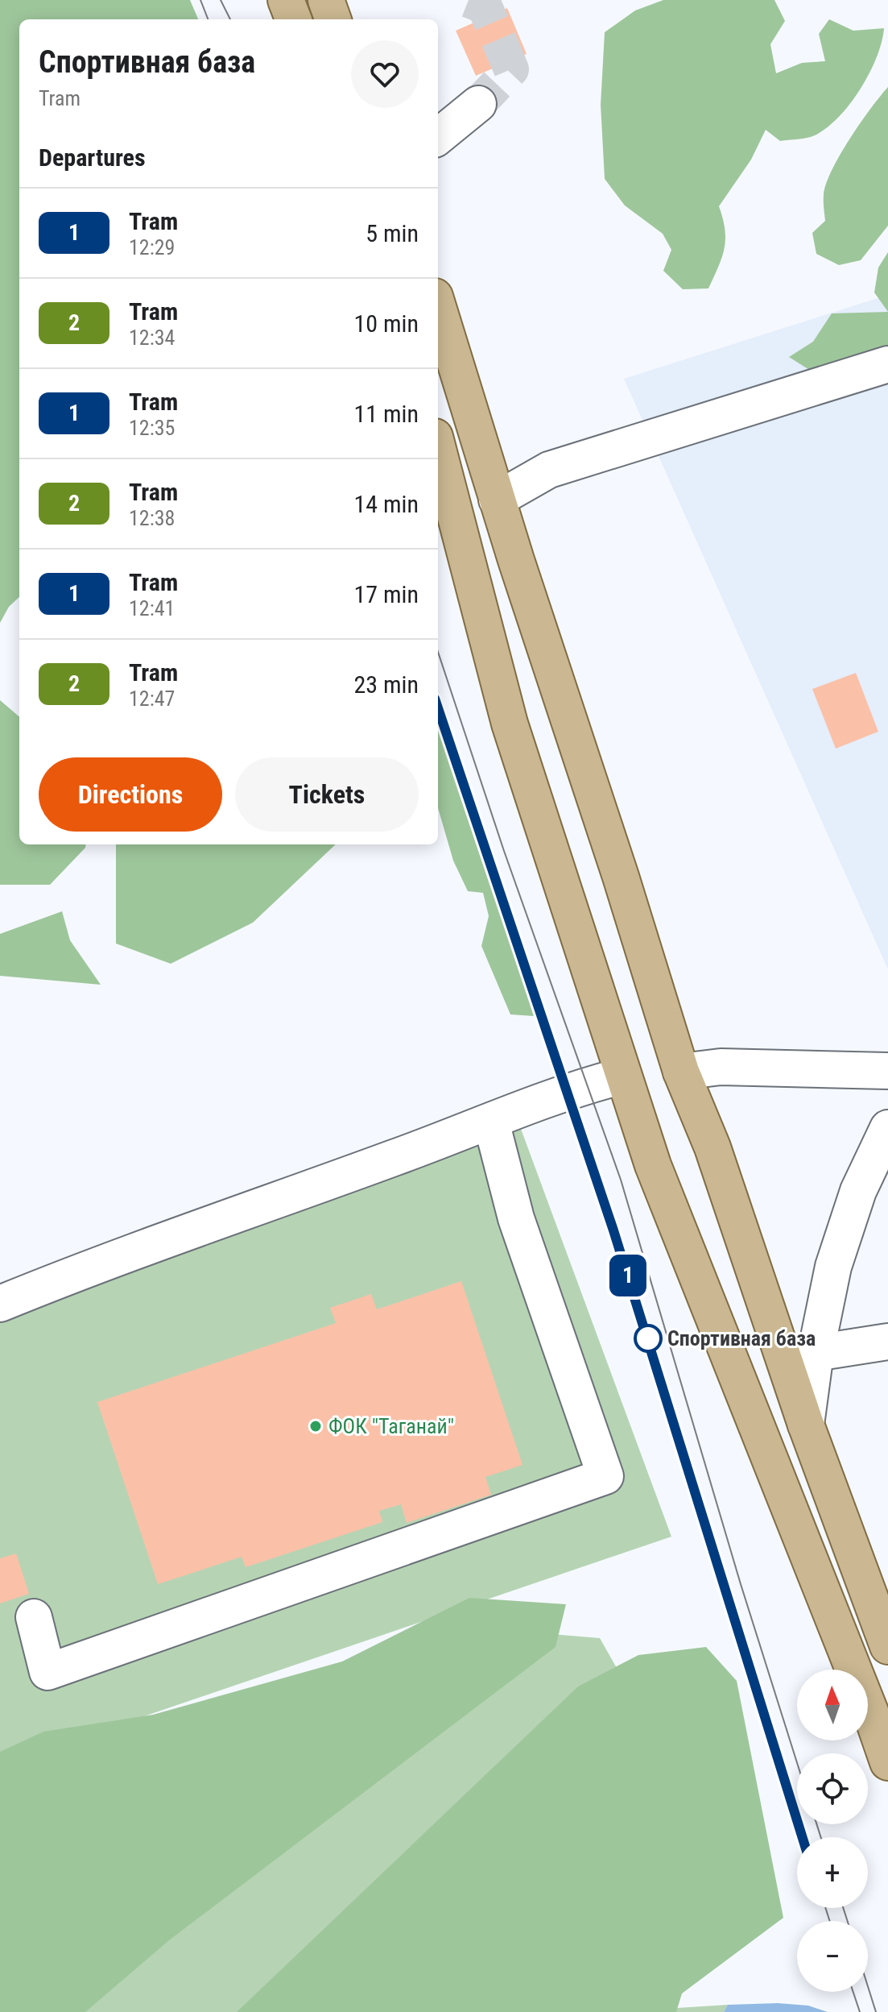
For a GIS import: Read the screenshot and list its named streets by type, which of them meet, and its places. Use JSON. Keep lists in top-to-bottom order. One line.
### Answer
{"places":["Спортивная база","ФОК \"Таганай\""],"lines":["tram line 1"],"north":"top","page":{"on_map":"1","heading":[["Спортивная база","Tram"],"Departures"],"list":[{"mark":"1","name":"Tram","note":"12:29","value":"5 min"},{"mark":"2","name":"Tram","note":"12:34","value":"10 min"},{"mark":"1","name":"Tram","note":"12:35","value":"11 min"},{"mark":"2","name":"Tram","note":"12:38","value":"14 min"},{"mark":"1","name":"Tram","note":"12:41","value":"17 min"},{"mark":"2","name":"Tram","note":"12:47","value":"23 min"}],"buttons":["Directions","Tickets"],"map_buttons":["+","−"]}}
